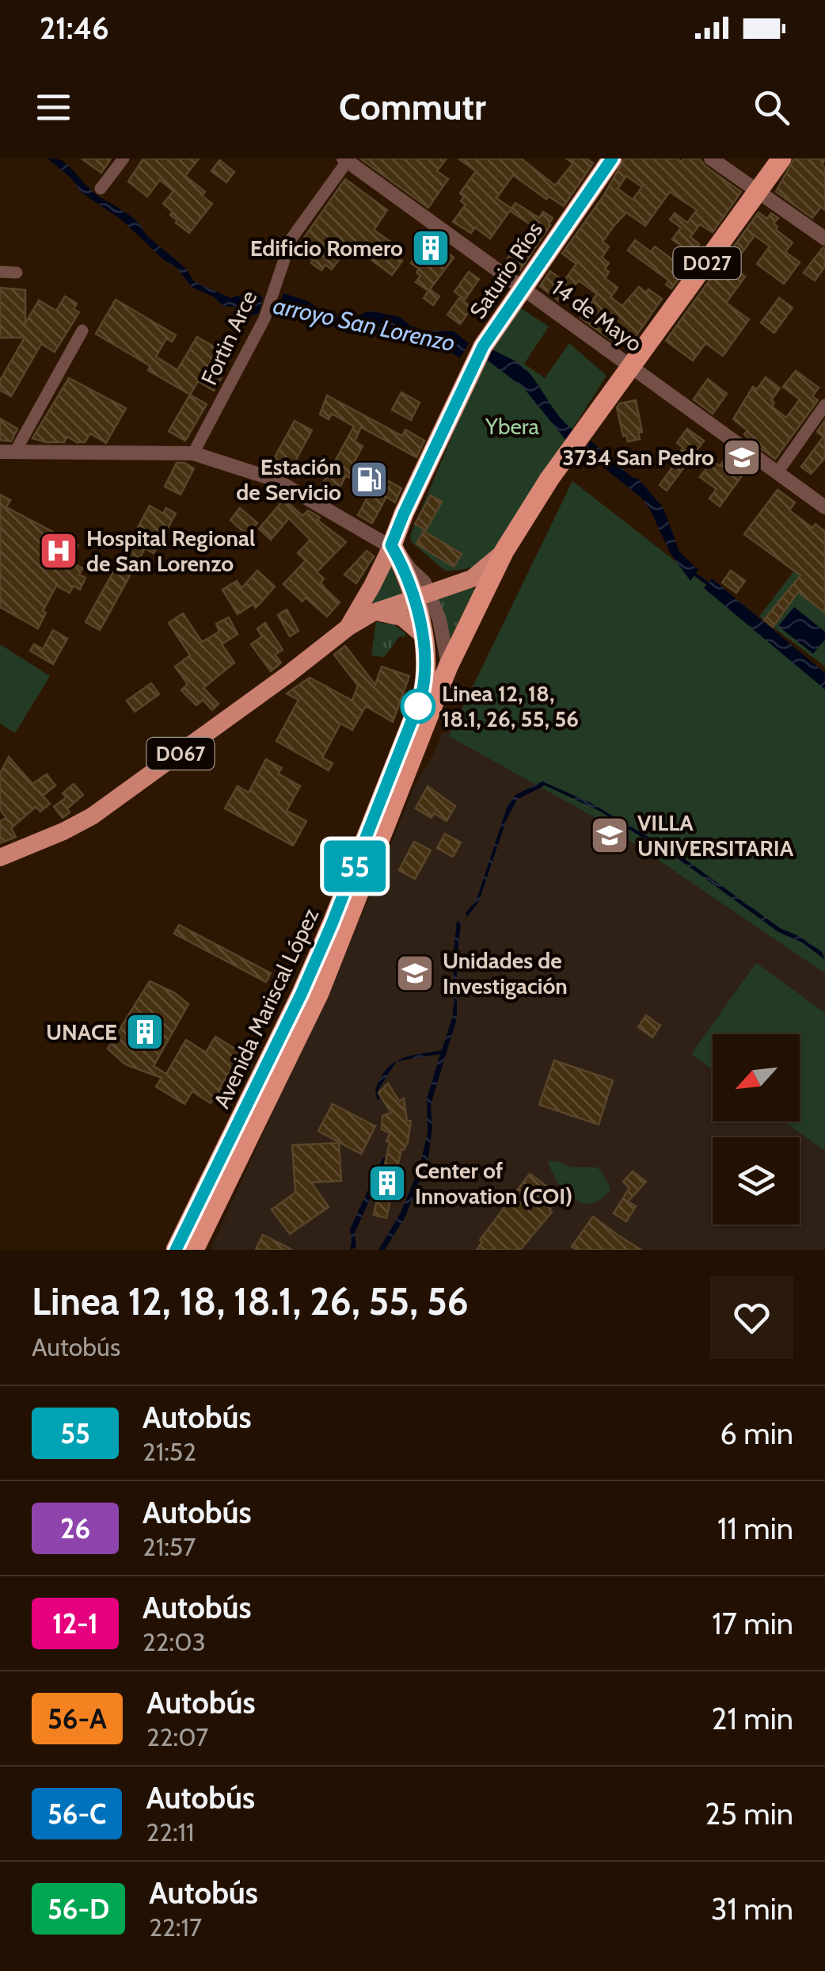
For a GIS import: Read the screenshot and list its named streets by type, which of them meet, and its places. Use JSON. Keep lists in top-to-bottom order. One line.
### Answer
{"streets":{"highway":["D027","Saturio Ríos","Avenida Mariscal López"],"main road":["D067"],"street":["14 de Mayo","Fortin Arce"]},"crossings":[["D027","14 de Mayo"],["D027","Avenida Mariscal López"],["Saturio Ríos","14 de Mayo"],["Saturio Ríos","D067"],["Saturio Ríos","Avenida Mariscal López"],["14 de Mayo","Fortin Arce"],["14 de Mayo","Avenida Mariscal López"],["D067","Avenida Mariscal López"]],"water":["arroyo San Lorenzo"],"parks":["Ybera"],"places":{"building":["Edificio Romero","UNACE","Center of Innovation (COI)"],"school or university":["3734 San Pedro","VILLA UNIVERSITARIA","Unidades de Investigación"],"fuel station":["Estación de Servicio"],"hospital":["Hospital Regional de San Lorenzo"],"other":["Linea 12, 18, 18.1, 26, 55, 56"]},"lines":["bus line 55"],"north":"bottom left","page":{"status":"21:46","header":"Commutr","on_map":"55","heading":["Linea 12, 18, 18.1, 26, 55, 56","Autobús"],"list":[{"mark":"55","name":"Autobús","note":"21:52","value":"6 min"},{"mark":"26","name":"Autobús","note":"21:57","value":"11 min"},{"mark":"12-1","name":"Autobús","note":"22:03","value":"17 min"},{"mark":"56-A","name":"Autobús","note":"22:07","value":"21 min"},{"mark":"56-C","name":"Autobús","note":"22:11","value":"25 min"},{"mark":"56-D","name":"Autobús","note":"22:17","value":"31 min"}]}}
